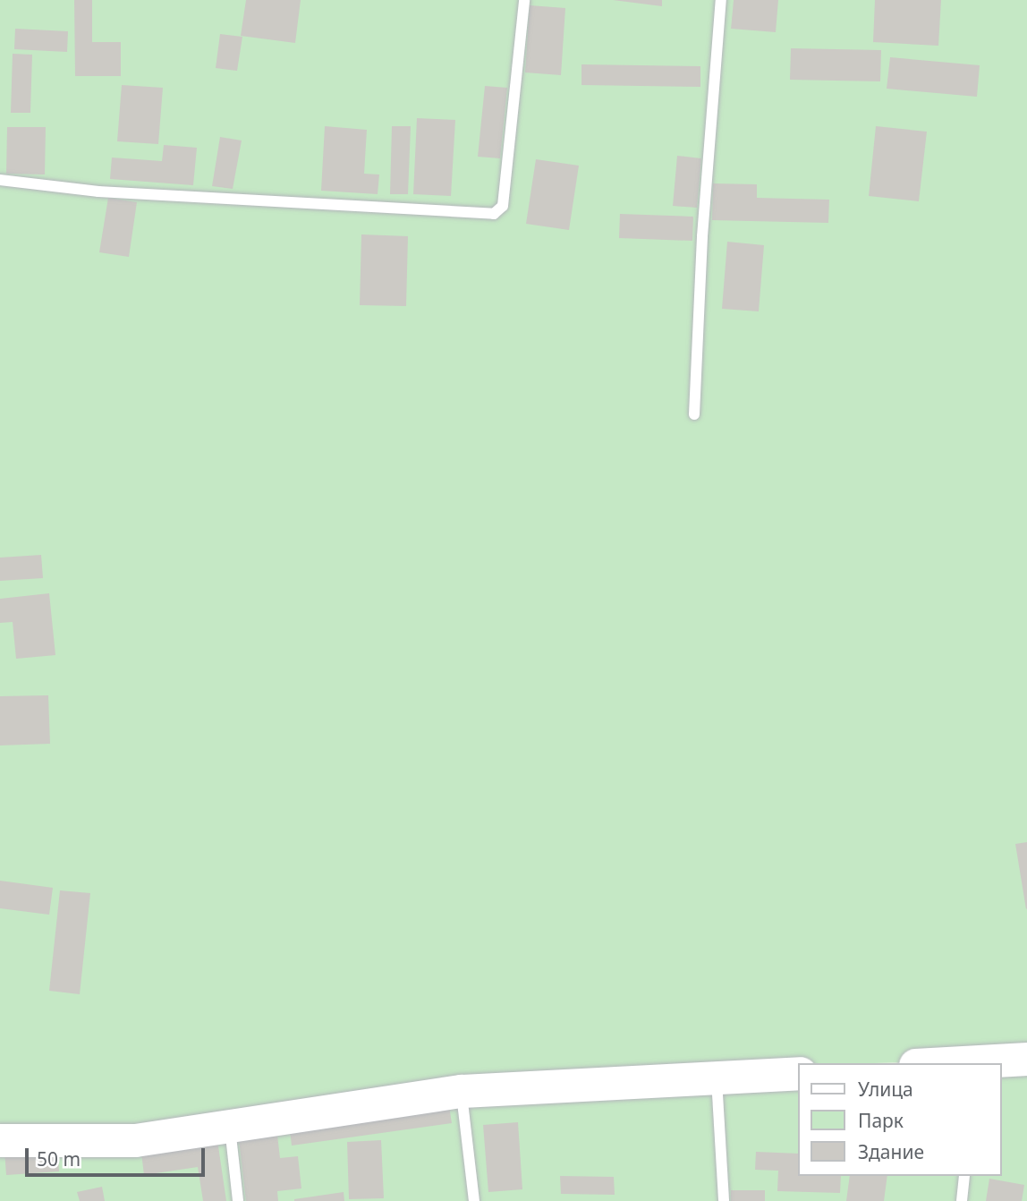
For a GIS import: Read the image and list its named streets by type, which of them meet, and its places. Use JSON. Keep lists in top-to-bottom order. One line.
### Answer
{"legend":["Улица","Парк","Здание"],"scale_bar":"50 m"}
